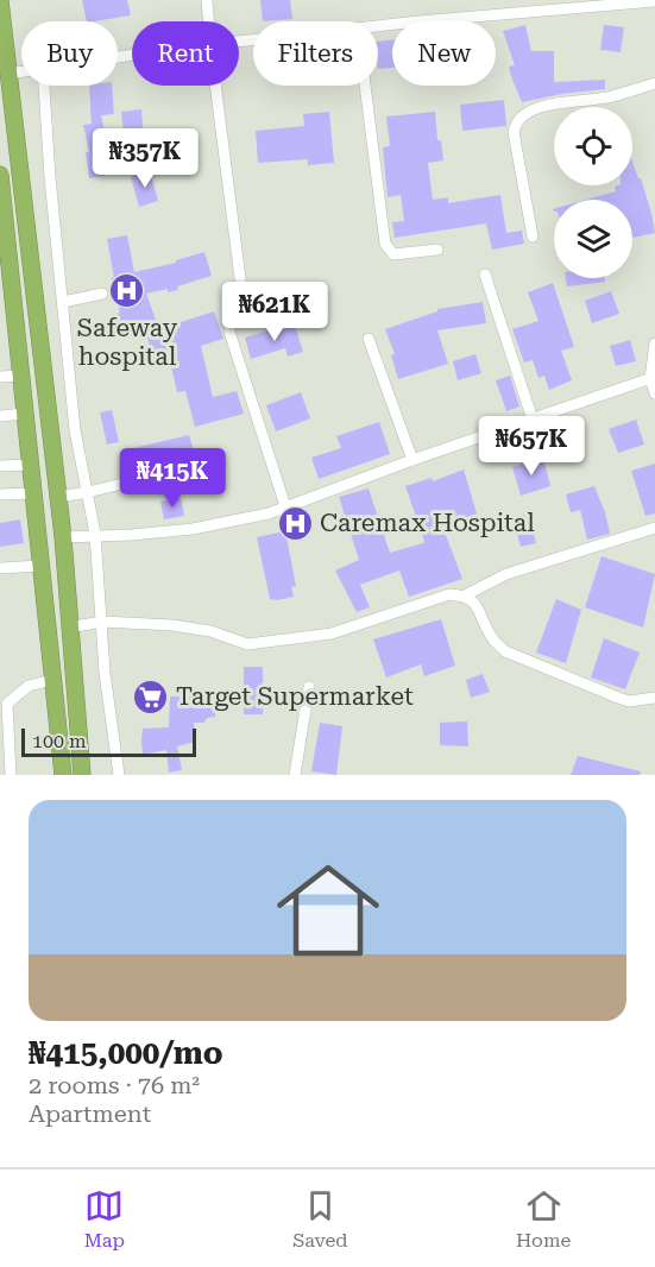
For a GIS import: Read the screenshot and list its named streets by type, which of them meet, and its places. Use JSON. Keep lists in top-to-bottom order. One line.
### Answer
{"places":{"hospital":["Safeway hospital","Caremax Hospital"],"supermarket":["Target Supermarket"]},"scale_bar":"100 m","page":{"chip":["Buy","Rent","Filters","New"],"price":["₦357K","₦621K","₦657K","₦415K"],"scale":"100 m","list":[{"name":"₦415,000/mo","note":"2 rooms · 76 m² · Apartment"}],"tabs":["Map","Saved","Home"]}}
